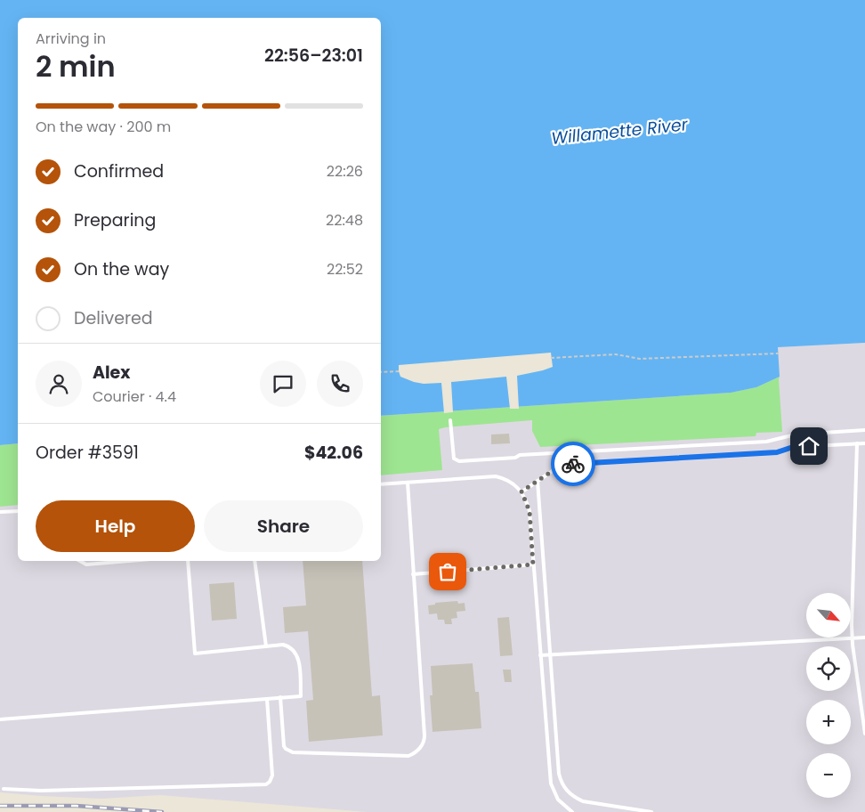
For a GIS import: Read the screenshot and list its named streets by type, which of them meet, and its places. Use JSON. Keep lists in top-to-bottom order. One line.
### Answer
{"water":["Willamette River"],"north":"bottom right","page":{"heading":["2 min","Arriving in","22:56–23:01"],"panel":["Alex","Courier · 4.4","Order #3591","$42.06"],"bar":"On the way · 200 m","list":[["Confirmed","22:26"],["Preparing","22:48"],["On the way","22:52"],"Delivered"],"buttons":["Help","Share"],"map_buttons":["+","−"]}}
